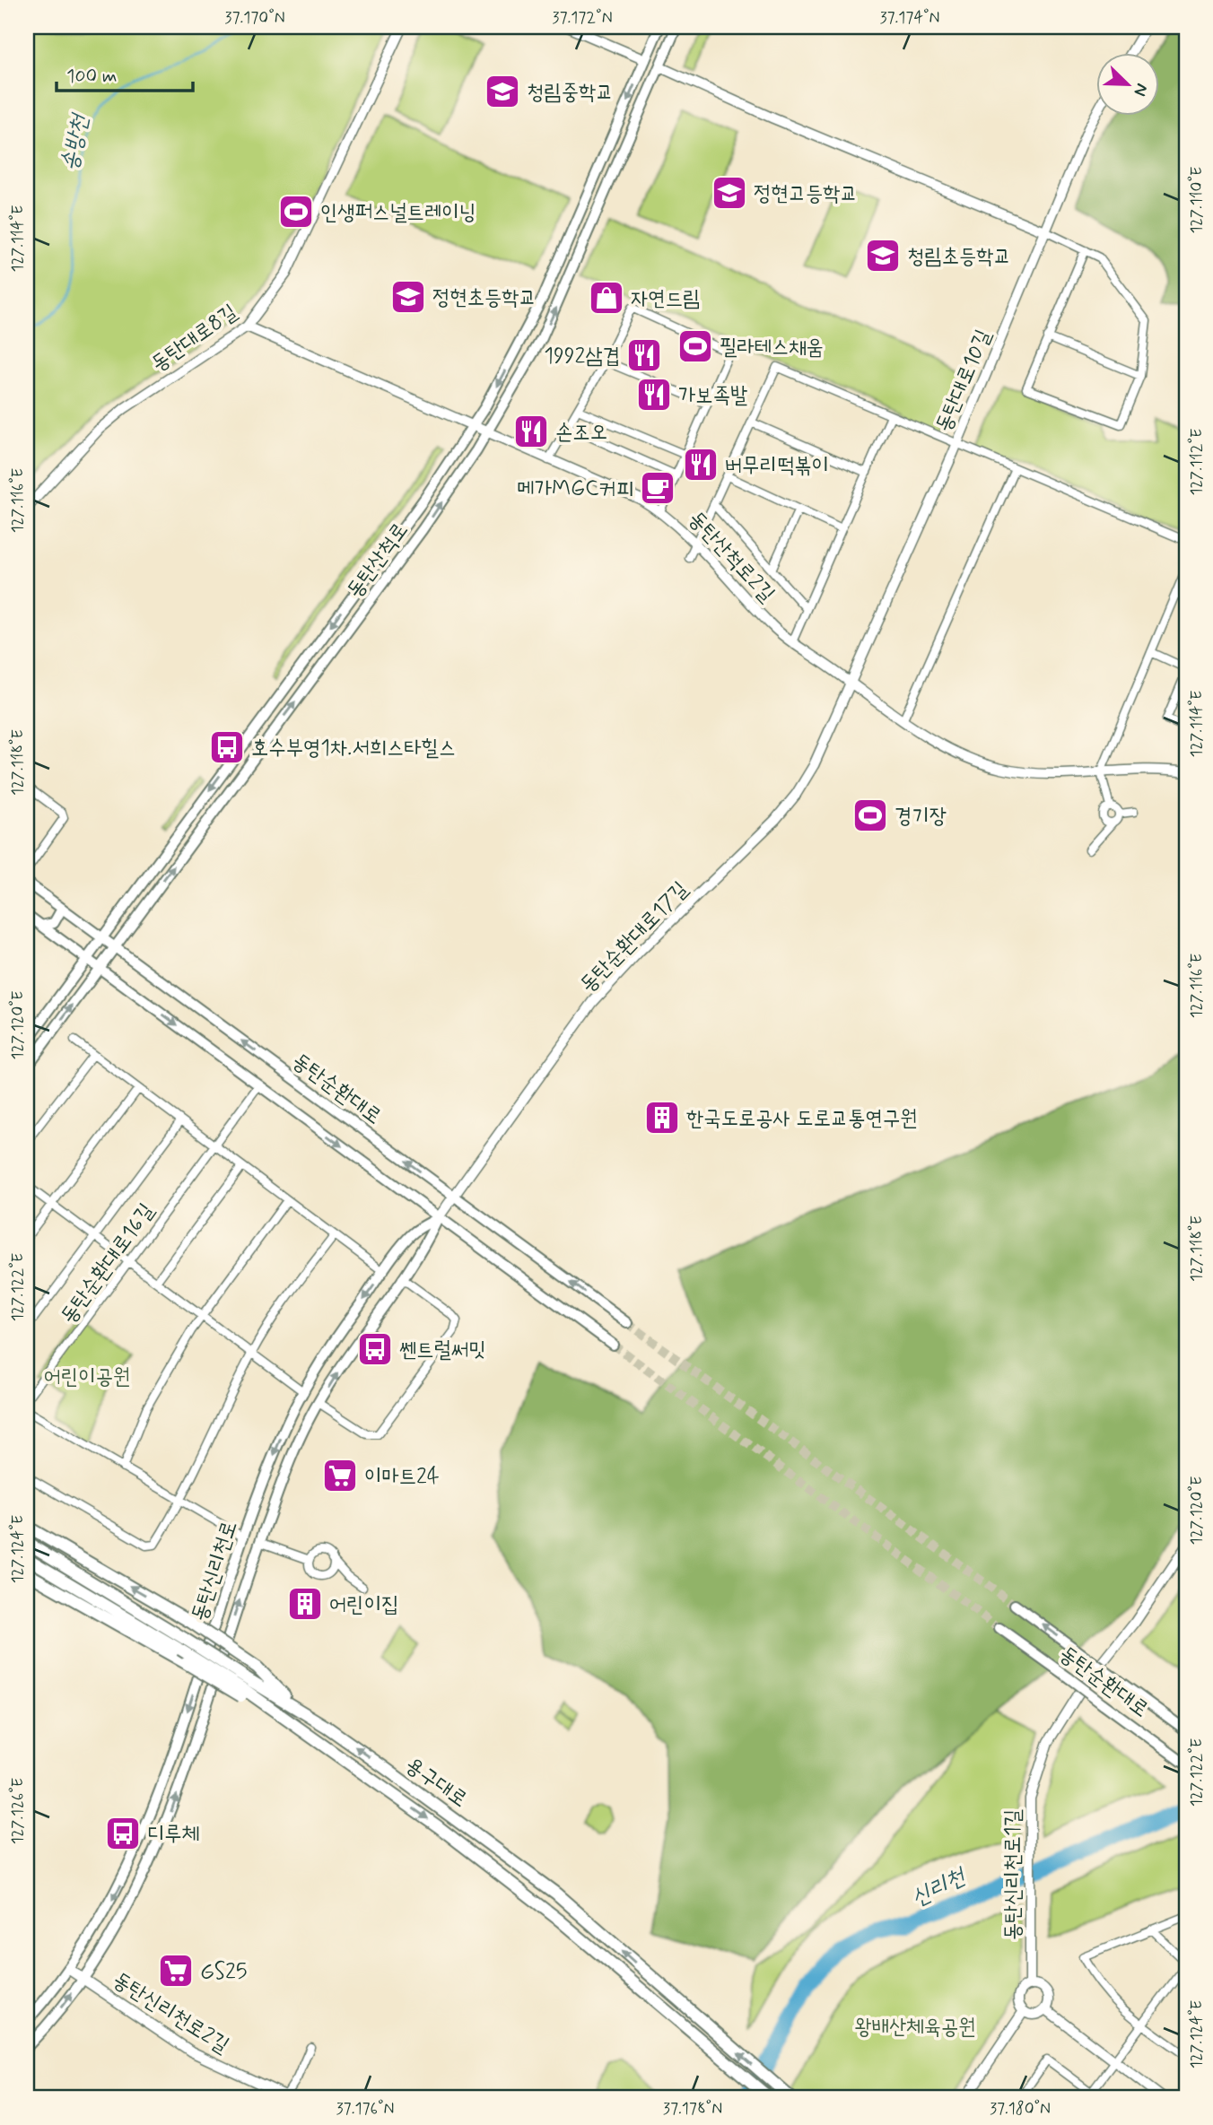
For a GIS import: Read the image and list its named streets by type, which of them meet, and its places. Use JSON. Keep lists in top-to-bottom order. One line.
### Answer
{"streets":{"highway":["용구대로"],"main road":["동탄산척로","동탄순환대로","동탄신리천로"],"street":["동탄대로8길","동탄대로10길","동탄산척로2길","동탄순환대로17길","동탄순환대로16길","동탄신리천로1길","동탄신리천로2길"]},"crossings":[["동탄대로8길","동탄산척로2길"],["동탄대로10길","동탄산척로2길"],["동탄대로10길","동탄순환대로17길"],["동탄산척로2길","동탄산척로"],["동탄산척로2길","동탄순환대로17길"],["동탄산척로","동탄순환대로"],["동탄순환대로17길","동탄순환대로"],["동탄순환대로17길","동탄신리천로"],["동탄순환대로","동탄순환대로16길"],["동탄순환대로","동탄신리천로"],["동탄신리천로","동탄신리천로2길"]],"water":["송방천","신리천"],"parks":["어린이공원","왕배산체육공원"],"places":{"school or university":["청림중학교","정현고등학교","청림초등학교","정현초등학교"],"sports":["인생퍼스널트레이닝","필라테스채움","경기장"],"shop":["자연드림"],"restaurant":["1992삼겹","가보족발","손조오","버무리떡볶이"],"cafe":["메가MGC커피"],"bus stop":["호수부영1차.서희스타힐스","쎈트럴써밋","디루체"],"building":["한국도로공사 도로교통연구원","어린이집"],"supermarket":["이마트24","GS25"]},"scale_bar":"100 m","north":"bottom right","coordinates":["37.170°N","37.172°N","37.174°N","127.110°E","127.114°E","127.112°E","127.116°E","127.118°E","127.120°E","127.122°E","127.124°E","127.126°E","37.176°N","37.178°N","37.180°N"]}
